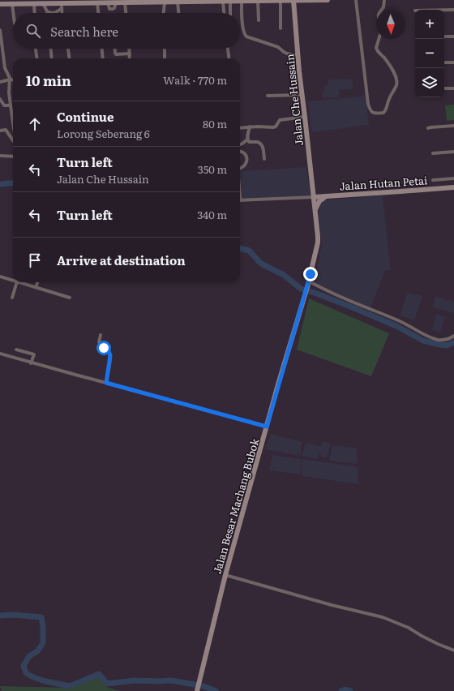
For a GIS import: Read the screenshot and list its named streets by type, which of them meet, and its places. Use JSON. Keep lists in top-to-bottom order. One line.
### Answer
{"streets":{"main road":["Jalan Che Hussain","Jalan Hutan Petai","Jalan Besar Machang Bubok"]},"crossings":[["Jalan Che Hussain","Jalan Hutan Petai"],["Jalan Che Hussain","Jalan Besar Machang Bubok"],["Jalan Hutan Petai","Jalan Besar Machang Bubok"]],"north":"bottom","page":{"map_buttons":["+","−"],"search":"Search here","heading":["10 min","Walk · 770 m"],"list":[["Continue","Lorong Seberang 6","80 m"],["Turn left","Jalan Che Hussain","350 m"],["Turn left","340 m"],"Arrive at destination"]}}
